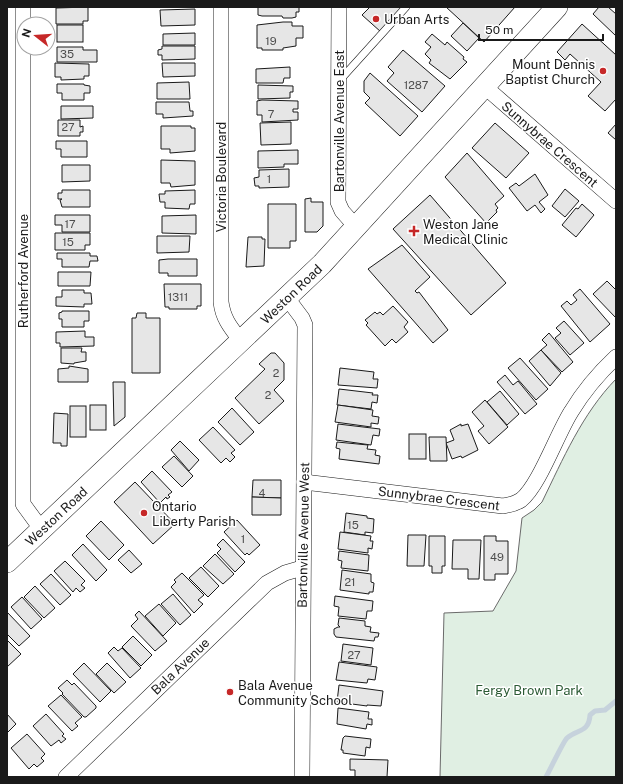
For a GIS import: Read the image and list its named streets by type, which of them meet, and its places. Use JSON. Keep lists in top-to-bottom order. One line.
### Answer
{"streets":{"main road":["Weston Road"],"street":["Bartonville Avenue East","Sunnybrae Crescent","Victoria Boulevard","Rutherford Avenue","Bartonville Avenue West","Bala Avenue"]},"crossings":[["Bartonville Avenue East","Weston Road"],["Sunnybrae Crescent","Weston Road"],["Sunnybrae Crescent","Bartonville Avenue West"],["Victoria Boulevard","Weston Road"],["Rutherford Avenue","Weston Road"],["Weston Road","Bartonville Avenue West"],["Bartonville Avenue West","Bala Avenue"]],"parks":["Fergy Brown Park"],"places":{"other":["Urban Arts","Mount Dennis Baptist Church","Ontario Liberty Parish","Bala Avenue Community School"],"health":["Weston Jane Medical Clinic"]},"house_numbers":["19","35","1287","7","27","1","17","15","1311","2","2","4","15","1","49","21","27"],"scale_bar":"50 m","north":"left"}
